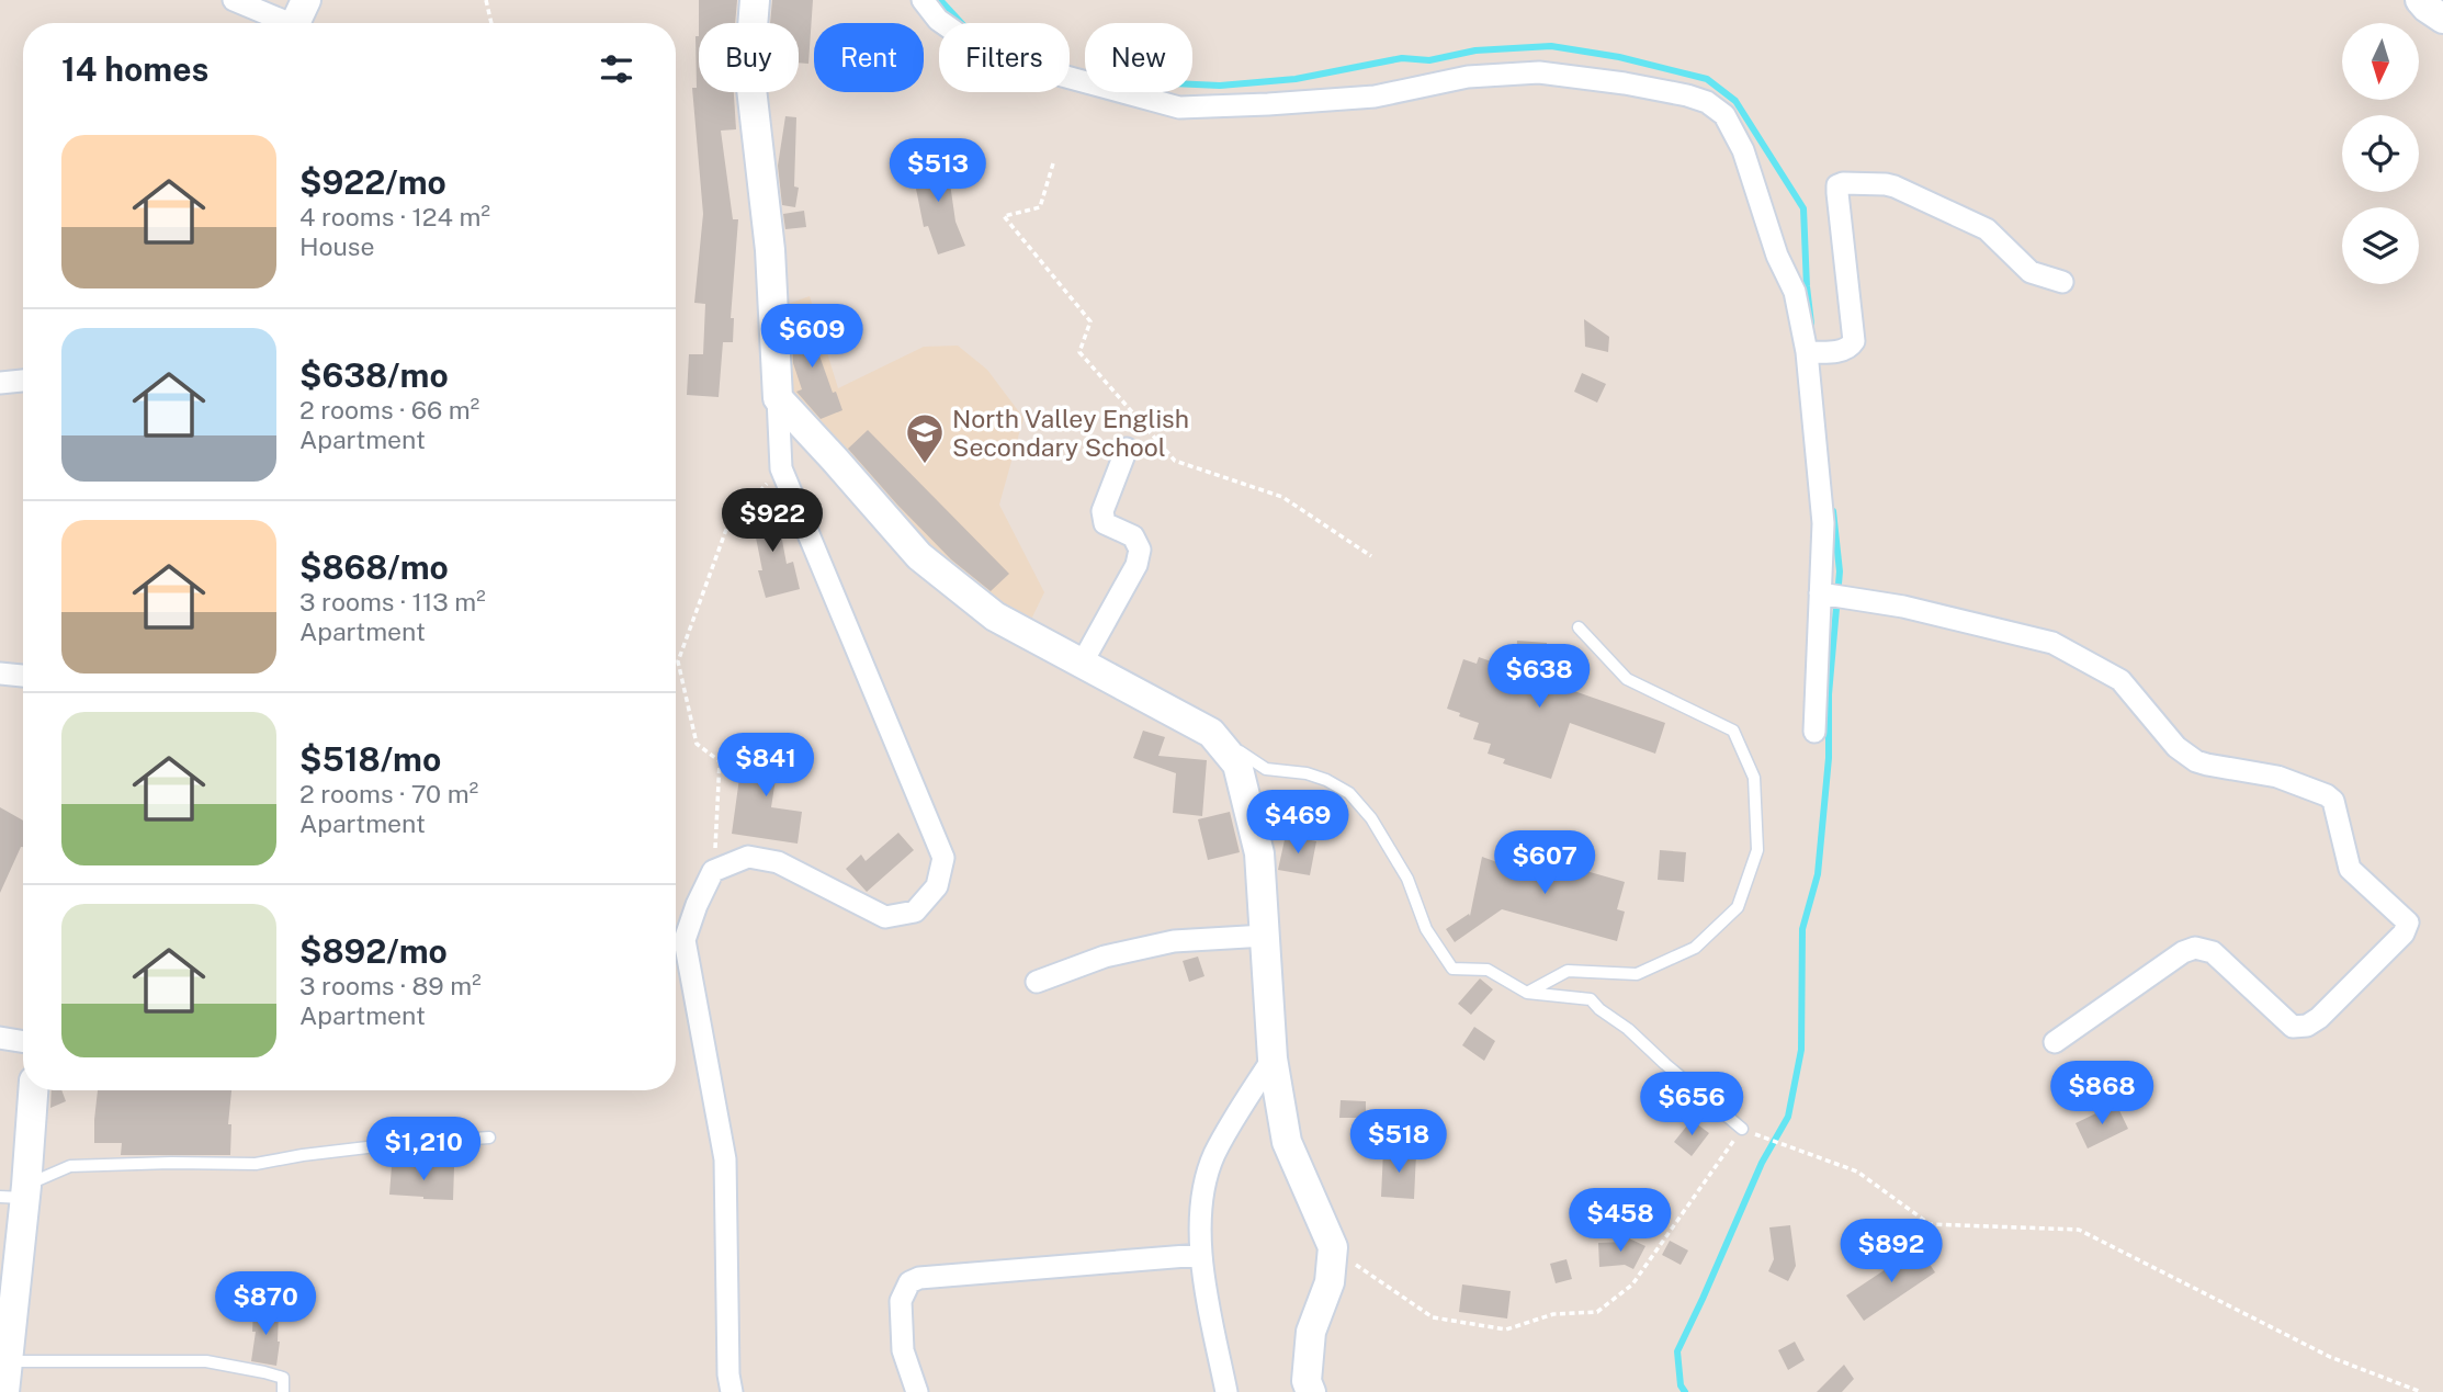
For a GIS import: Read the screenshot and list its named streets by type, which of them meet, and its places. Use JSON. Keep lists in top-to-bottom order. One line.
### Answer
{"places":{"school or university":["North Valley English Secondary School"]},"north":"bottom","page":{"chip":["Buy","Rent","Filters","New"],"heading":"14 homes","list":[{"name":"$922/mo","note":"4 rooms · 124 m² · House"},{"name":"$638/mo","note":"2 rooms · 66 m² · Apartment"},{"name":"$868/mo","note":"3 rooms · 113 m² · Apartment"},{"name":"$518/mo","note":"2 rooms · 70 m² · Apartment"},{"name":"$892/mo","note":"3 rooms · 89 m² · Apartment"}],"price":["$513","$609","$922","$638","$841","$469","$607","$868","$656","$518","$1,210","$458","$892","$870"]}}
